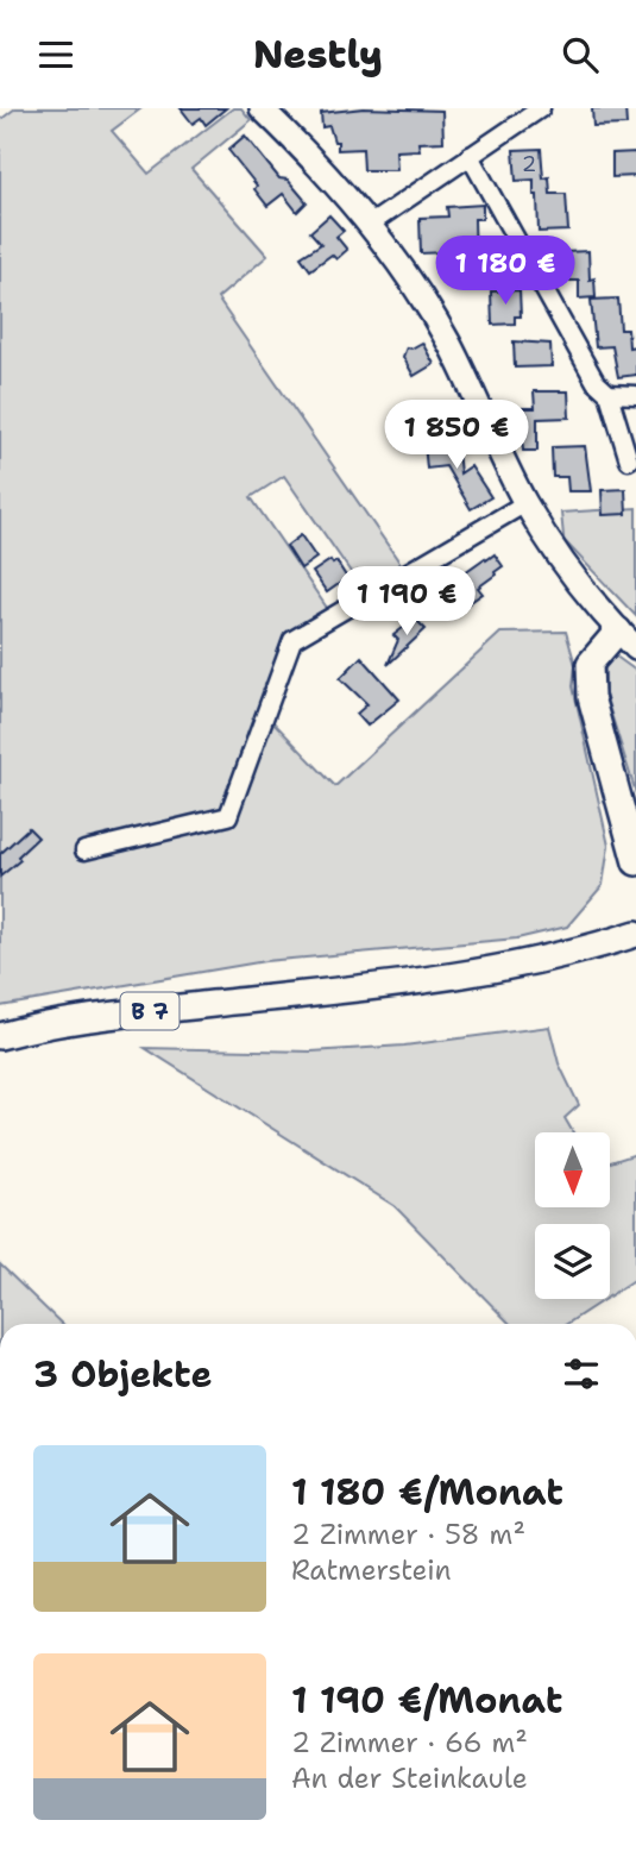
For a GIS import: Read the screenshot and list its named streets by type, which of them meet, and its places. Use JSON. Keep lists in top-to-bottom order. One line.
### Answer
{"streets":{"main road":["B 7"]},"house_numbers":["2"],"north":"bottom","page":{"header":"Nestly","price":["1 180 €","1 850 €","1 190 €"],"heading":"3 Objekte","list":[{"name":"1 180 €/Monat","note":"2 Zimmer · 58 m² · Ratmerstein"},{"name":"1 190 €/Monat","note":"2 Zimmer · 66 m² · An der Steinkaule"}]}}
